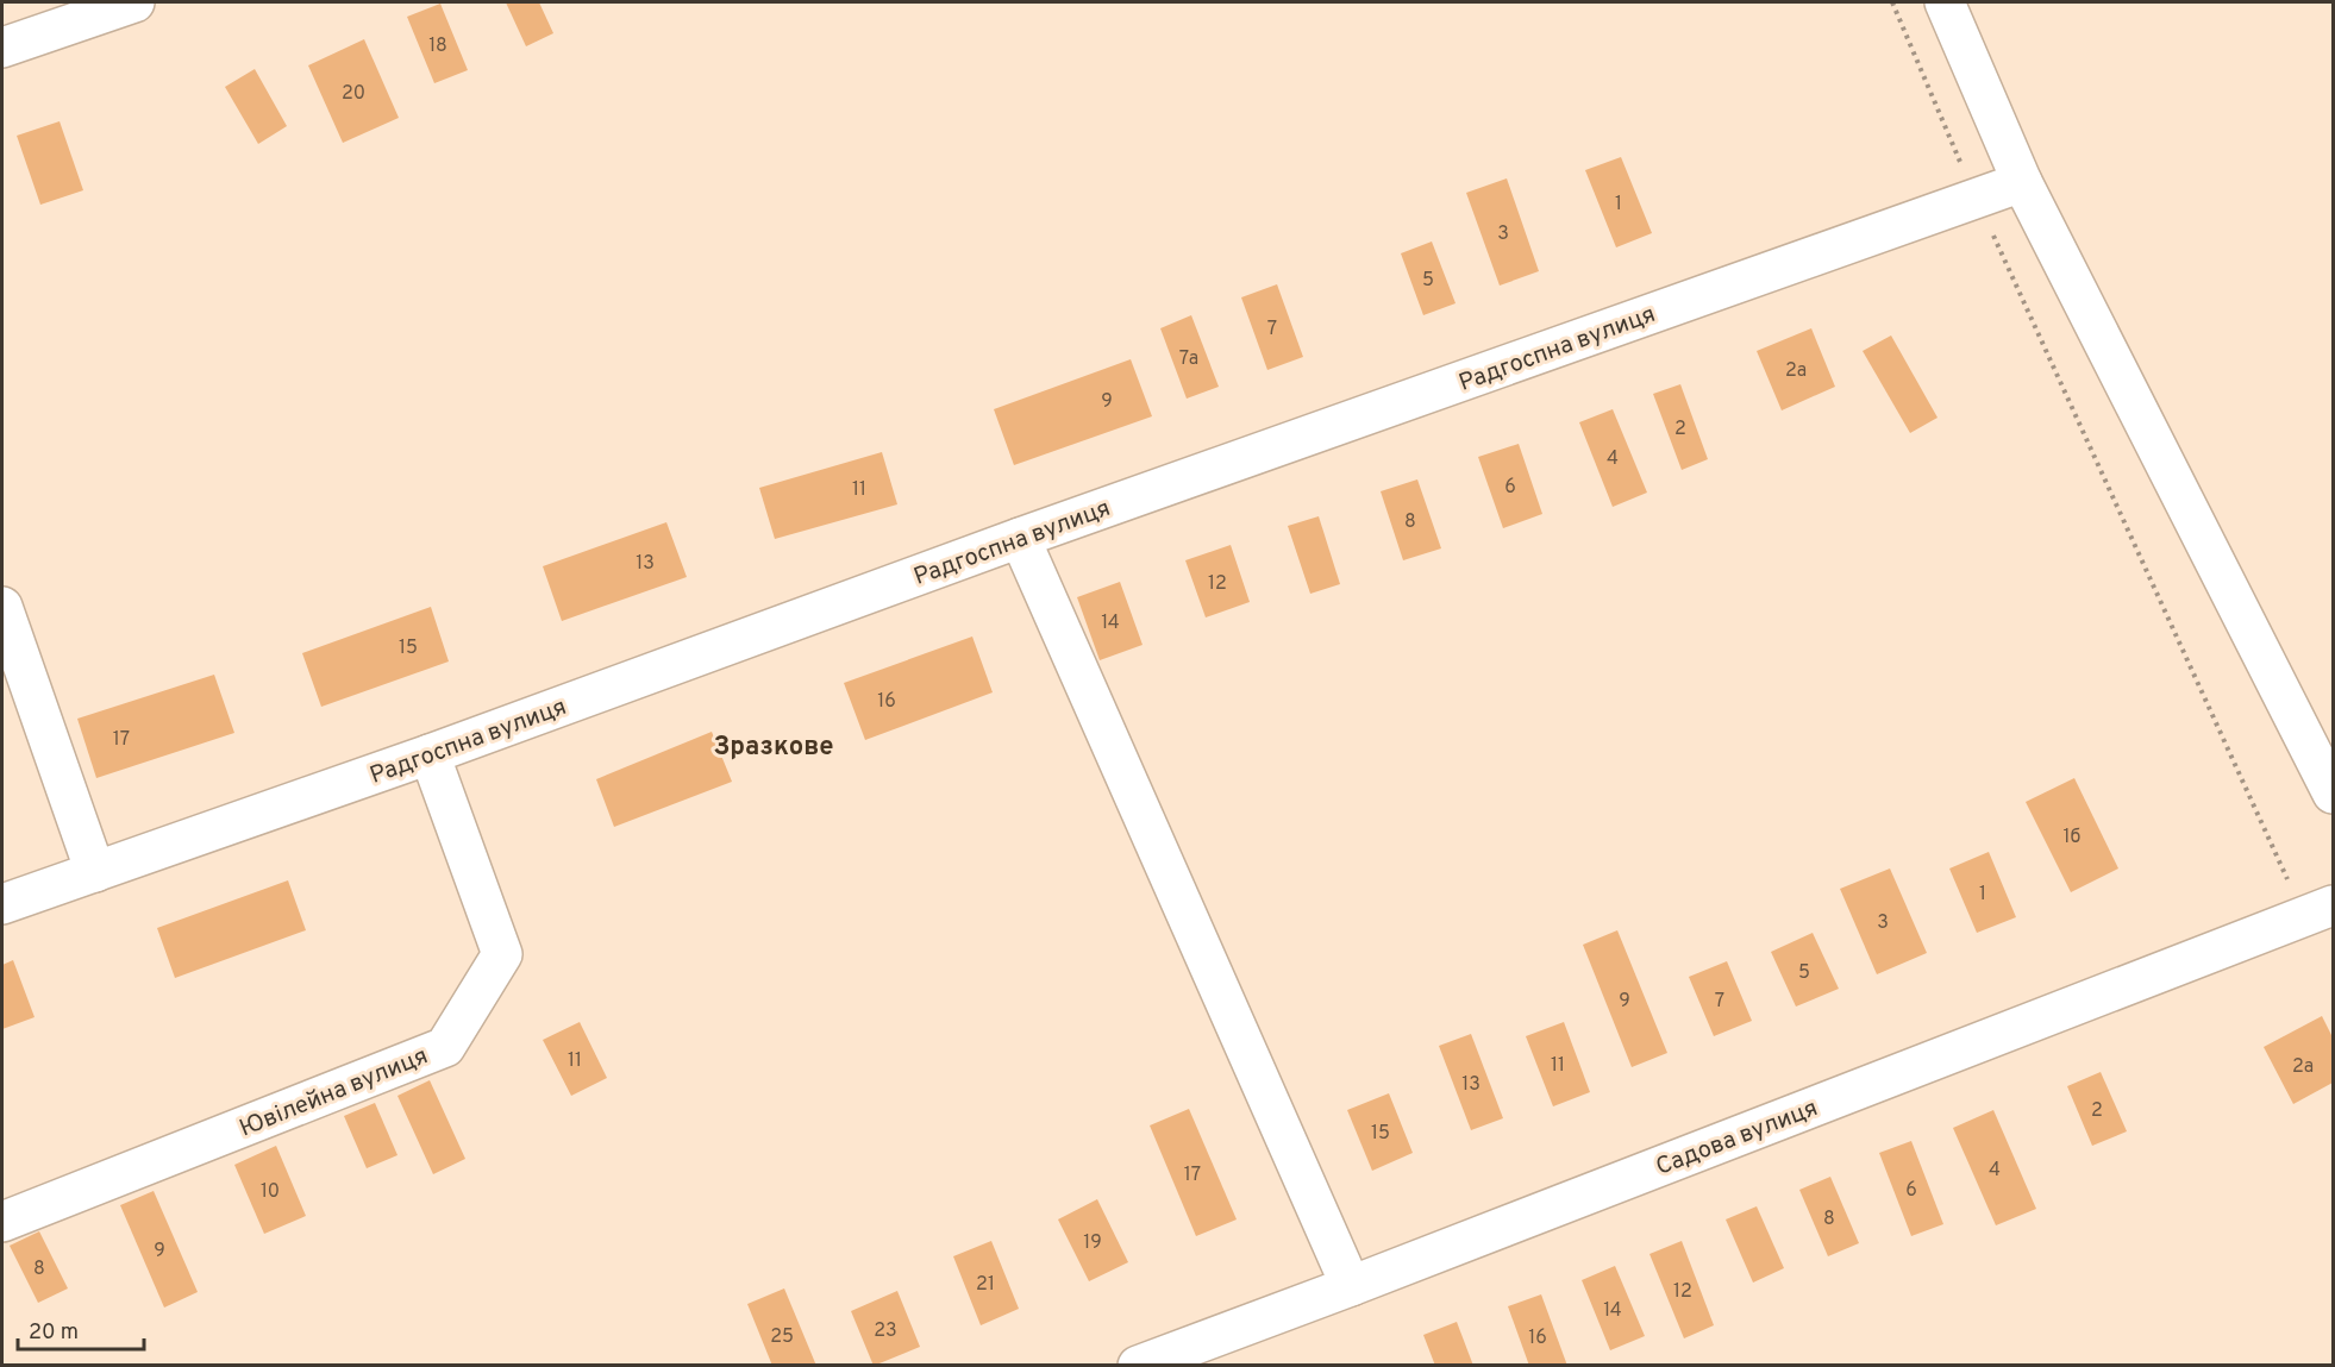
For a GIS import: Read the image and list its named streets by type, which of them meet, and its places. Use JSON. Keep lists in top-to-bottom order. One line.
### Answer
{"streets":{"street":["Радгоспна вулиця","Ювілейна вулиця","Садова вулиця"]},"crossings":[["Радгоспна вулиця","Ювілейна вулиця"]],"districts":["Зразкове"],"house_numbers":["18","20","1","3","5","7","7а","2а","9","2","4","6","11","8","13","12","14","15","16","17","1б","1","3","5","9","7","11","11","2а","13","2","15","4","17","6","10","8","19","9","8","21","12","14","23","25","16"],"scale_bar":"20 m"}
